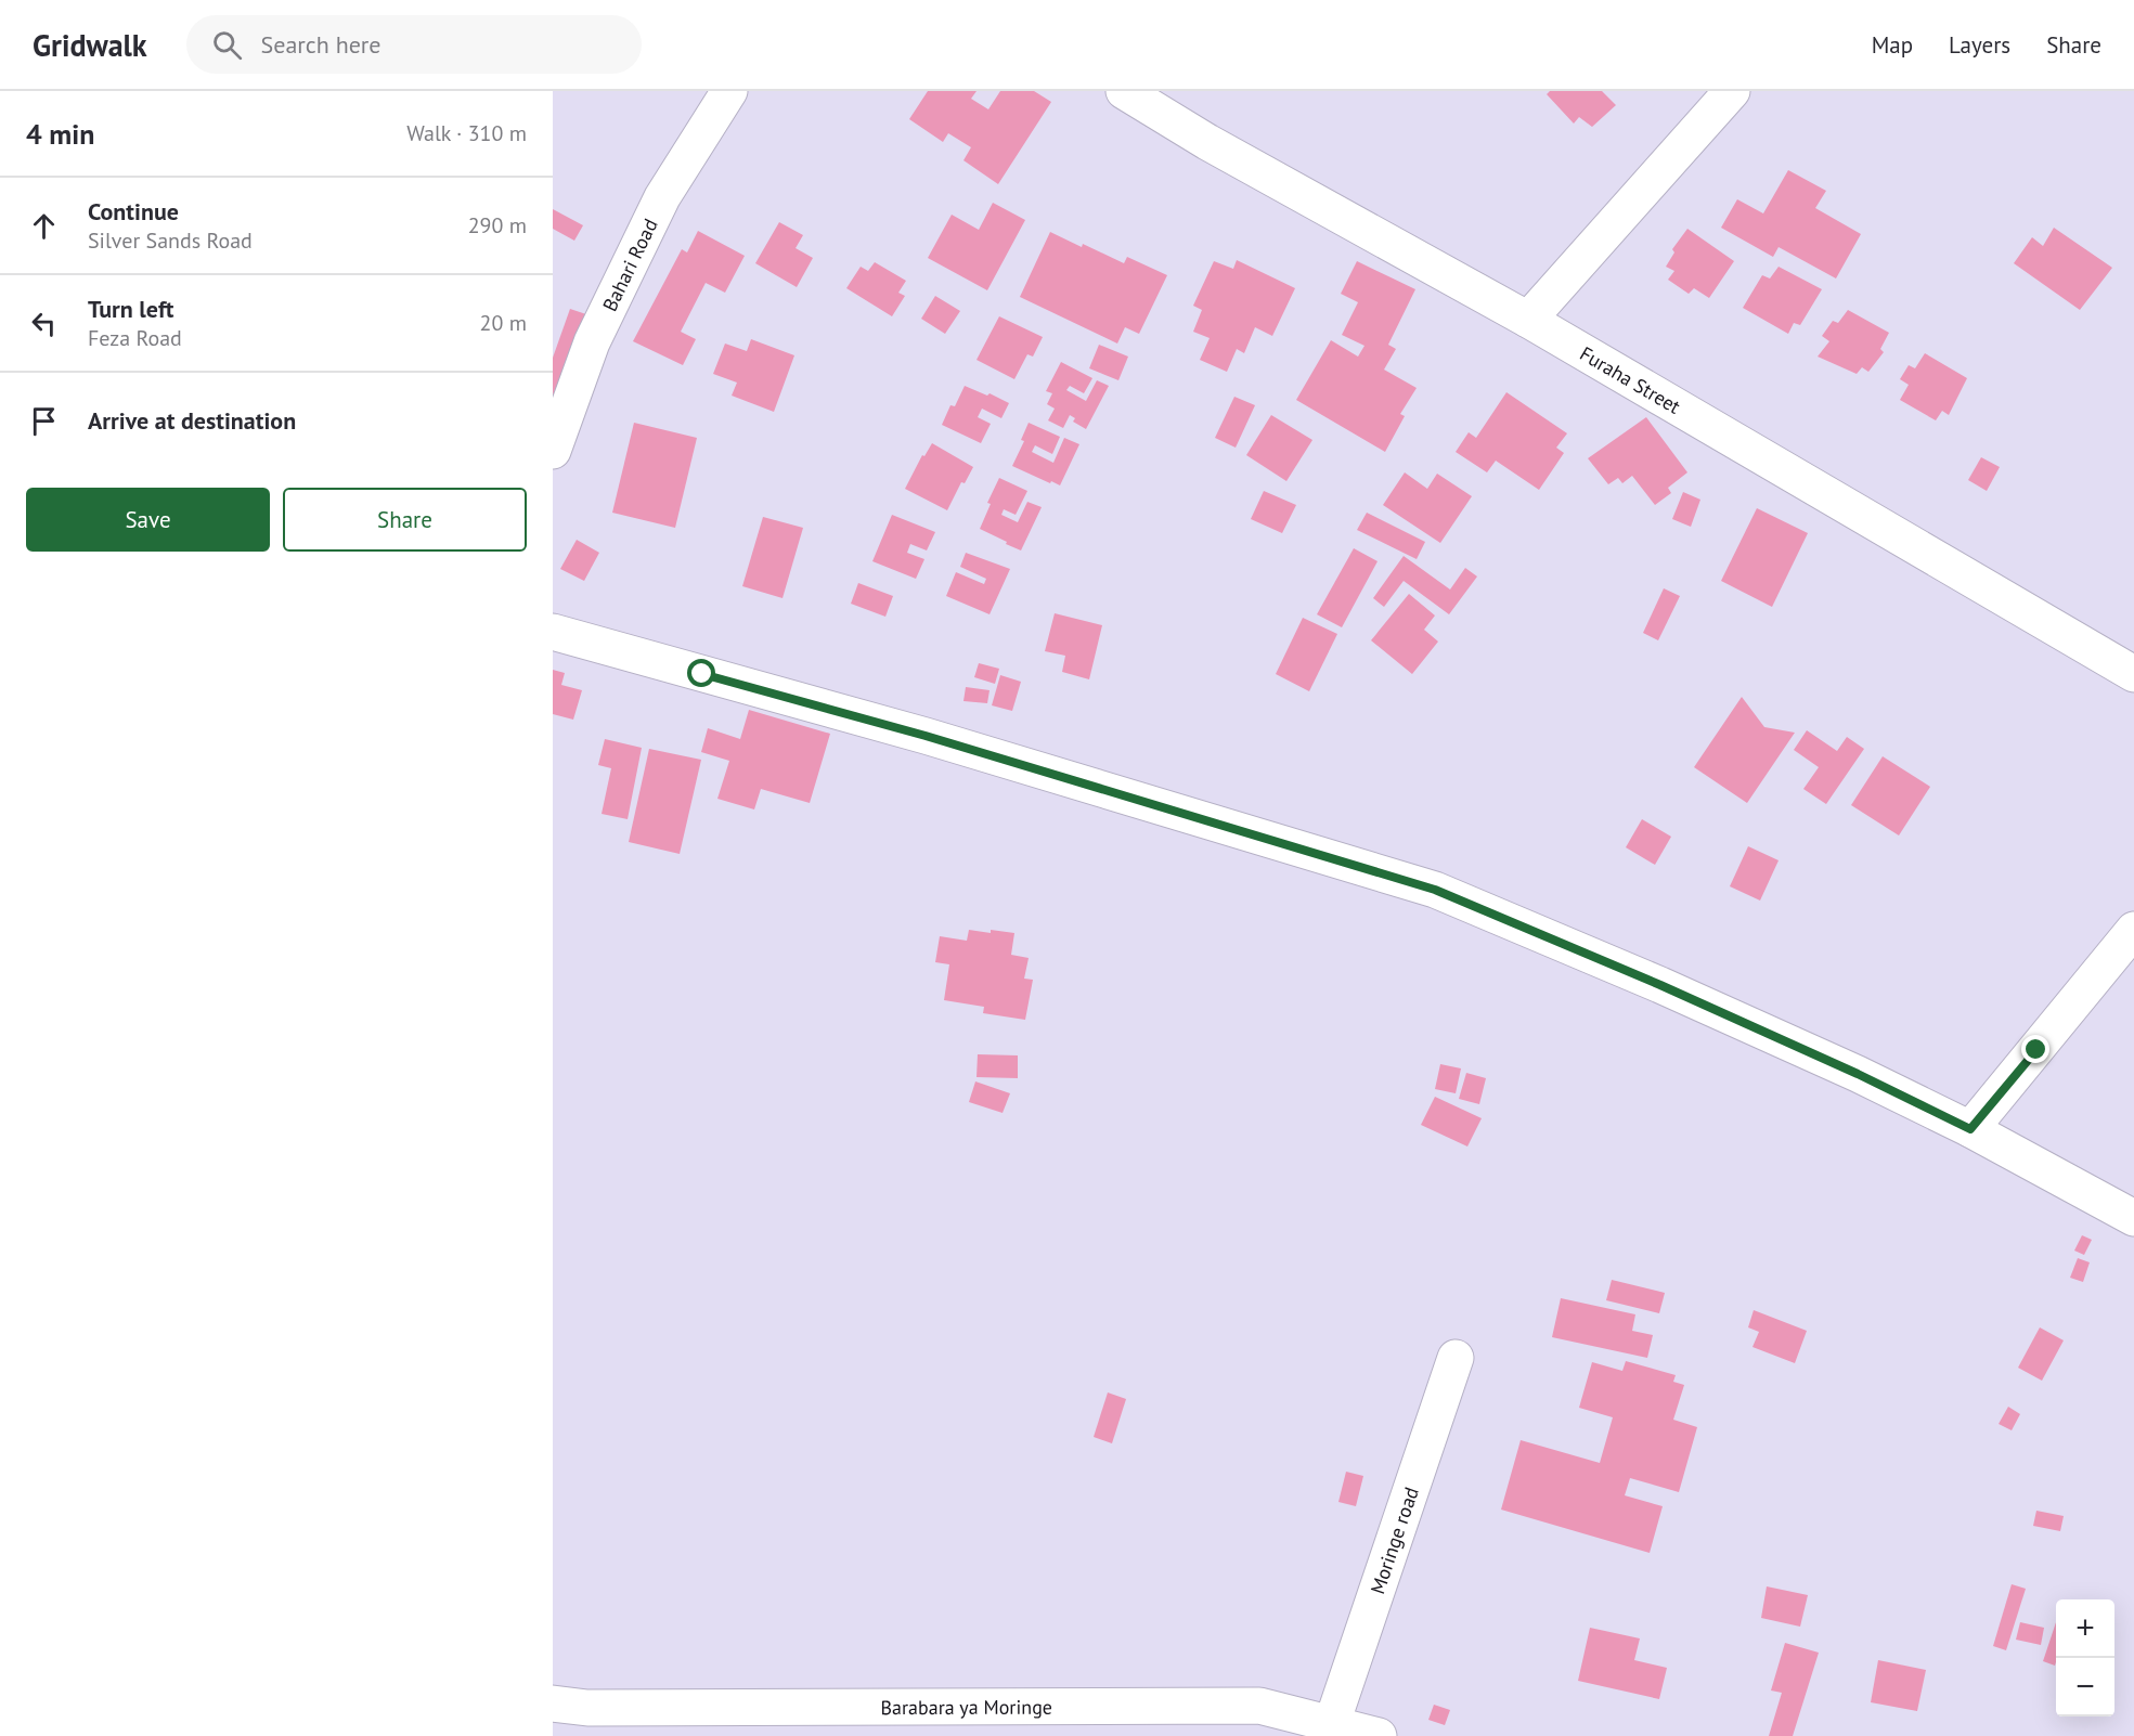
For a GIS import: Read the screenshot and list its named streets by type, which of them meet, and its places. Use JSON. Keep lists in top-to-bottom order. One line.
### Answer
{"streets":{"street":["Bahari Road","Furaha Street","Moringe road","Barabara ya Moringe"]},"crossings":[["Moringe road","Barabara ya Moringe"]],"page":{"header":"Gridwalk","search":"Search here","nav":["Map","Layers","Share"],"heading":["4 min","Walk · 310 m"],"list":[["Continue","Silver Sands Road","290 m"],["Turn left","Feza Road","20 m"],"Arrive at destination"],"buttons":["Save","Share"],"map_buttons":["+","−"]}}
